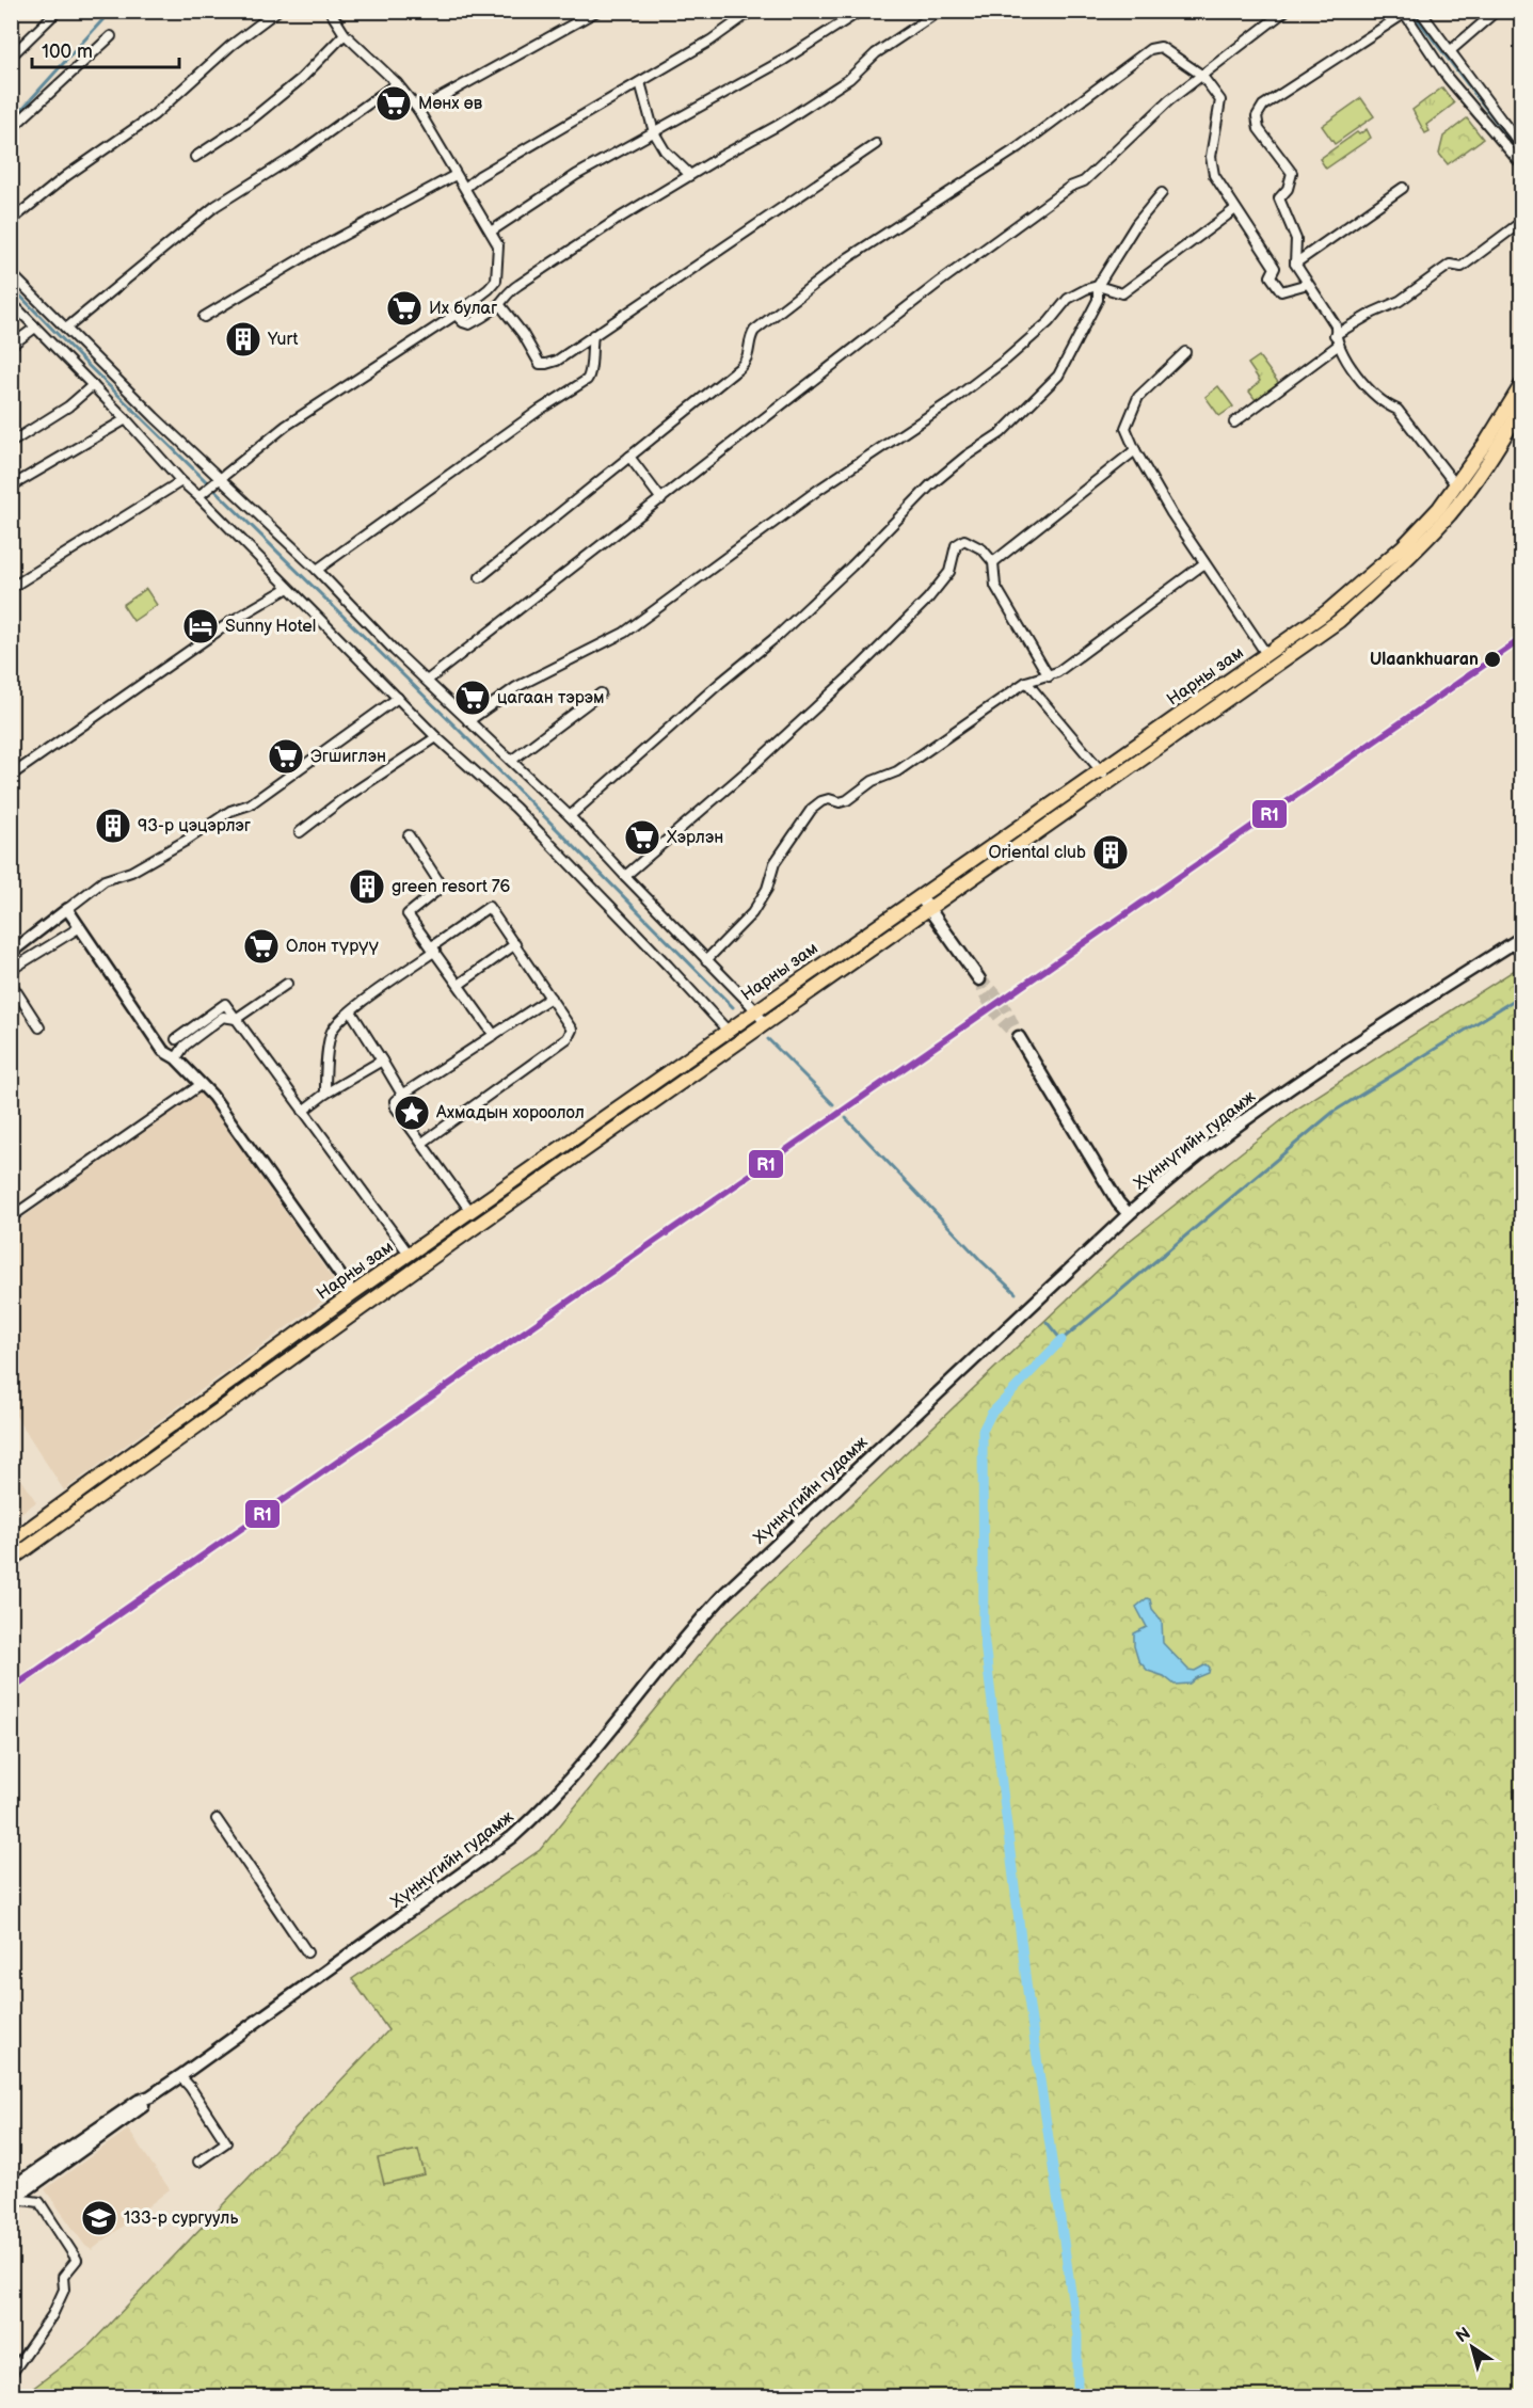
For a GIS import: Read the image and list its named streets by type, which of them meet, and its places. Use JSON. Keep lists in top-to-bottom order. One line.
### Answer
{"streets":{"main road":["Нарны зам","Хүннүгийн гудамж"]},"places":{"supermarket":["Мөнх өв","Их булаг","цагаан тэрэм","Эгшиглэн","Хэрлэн","Олон түрүү"],"building":["Yurt","93-р цэцэрлэг","Oriental club","green resort 76"],"hotel":["Sunny Hotel"],"other":["Ulaankhuaran"],"place":["Ахмадын хороолол"],"school or university":["133-р сургууль"]},"lines":["transit line R1"],"scale_bar":"100 m","north":"top left"}
